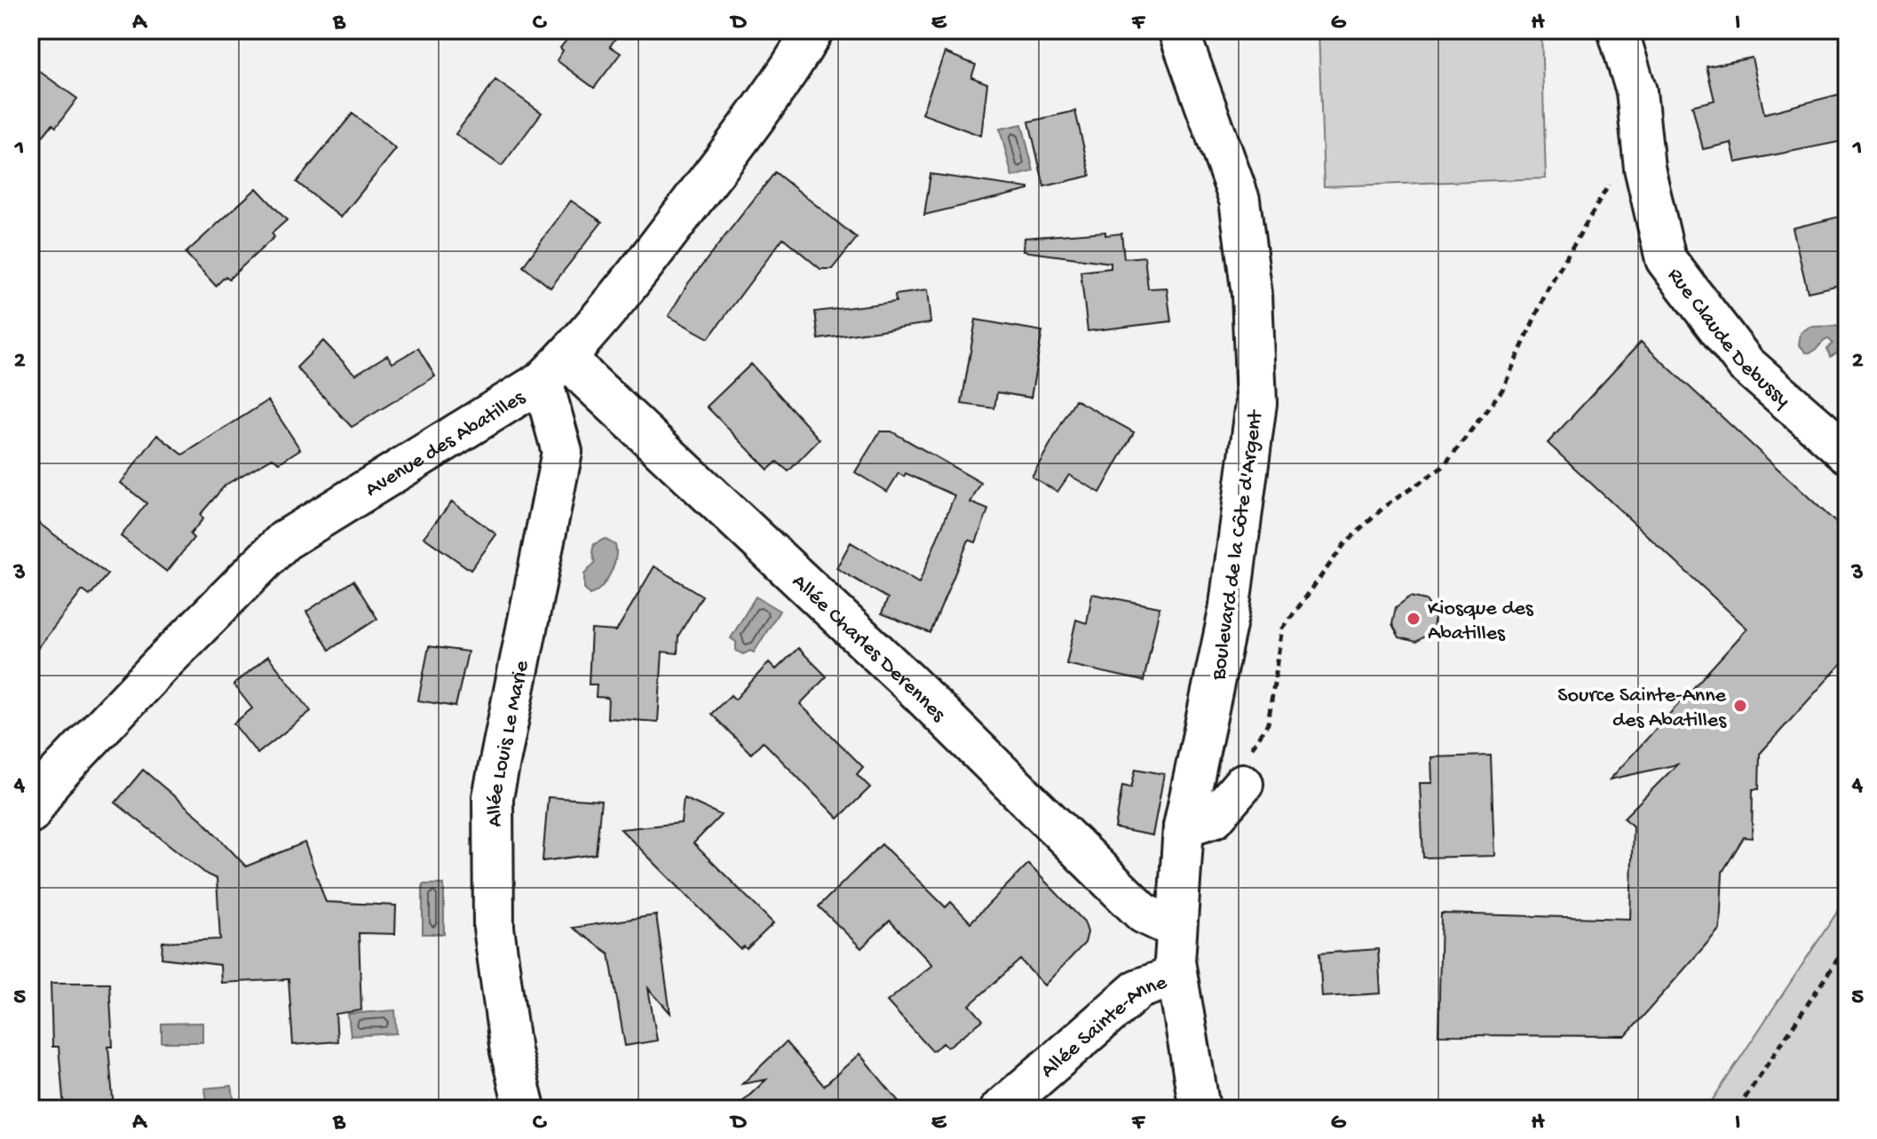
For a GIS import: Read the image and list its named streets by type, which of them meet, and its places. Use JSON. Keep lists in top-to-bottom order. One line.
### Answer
{"streets":{"street":["Rue Claude Debussy","Avenue des Abatilles","Boulevard de la Côte d'Argent","Allée Charles Derennes","Allée Louis Le Marie","Allée Sainte-Anne"]},"crossings":[["Avenue des Abatilles","Allée Charles Derennes"],["Avenue des Abatilles","Allée Louis Le Marie"],["Boulevard de la Côte d'Argent","Allée Charles Derennes"],["Boulevard de la Côte d'Argent","Allée Sainte-Anne"],["Allée Charles Derennes","Allée Louis Le Marie"]],"places":["Kiosque des Abatilles","Source Sainte-Anne des Abatilles"],"grid":{"columns":["A","B","C","D","E","F","G","H","I"],"rows":["1","2","3","4","5"]}}
